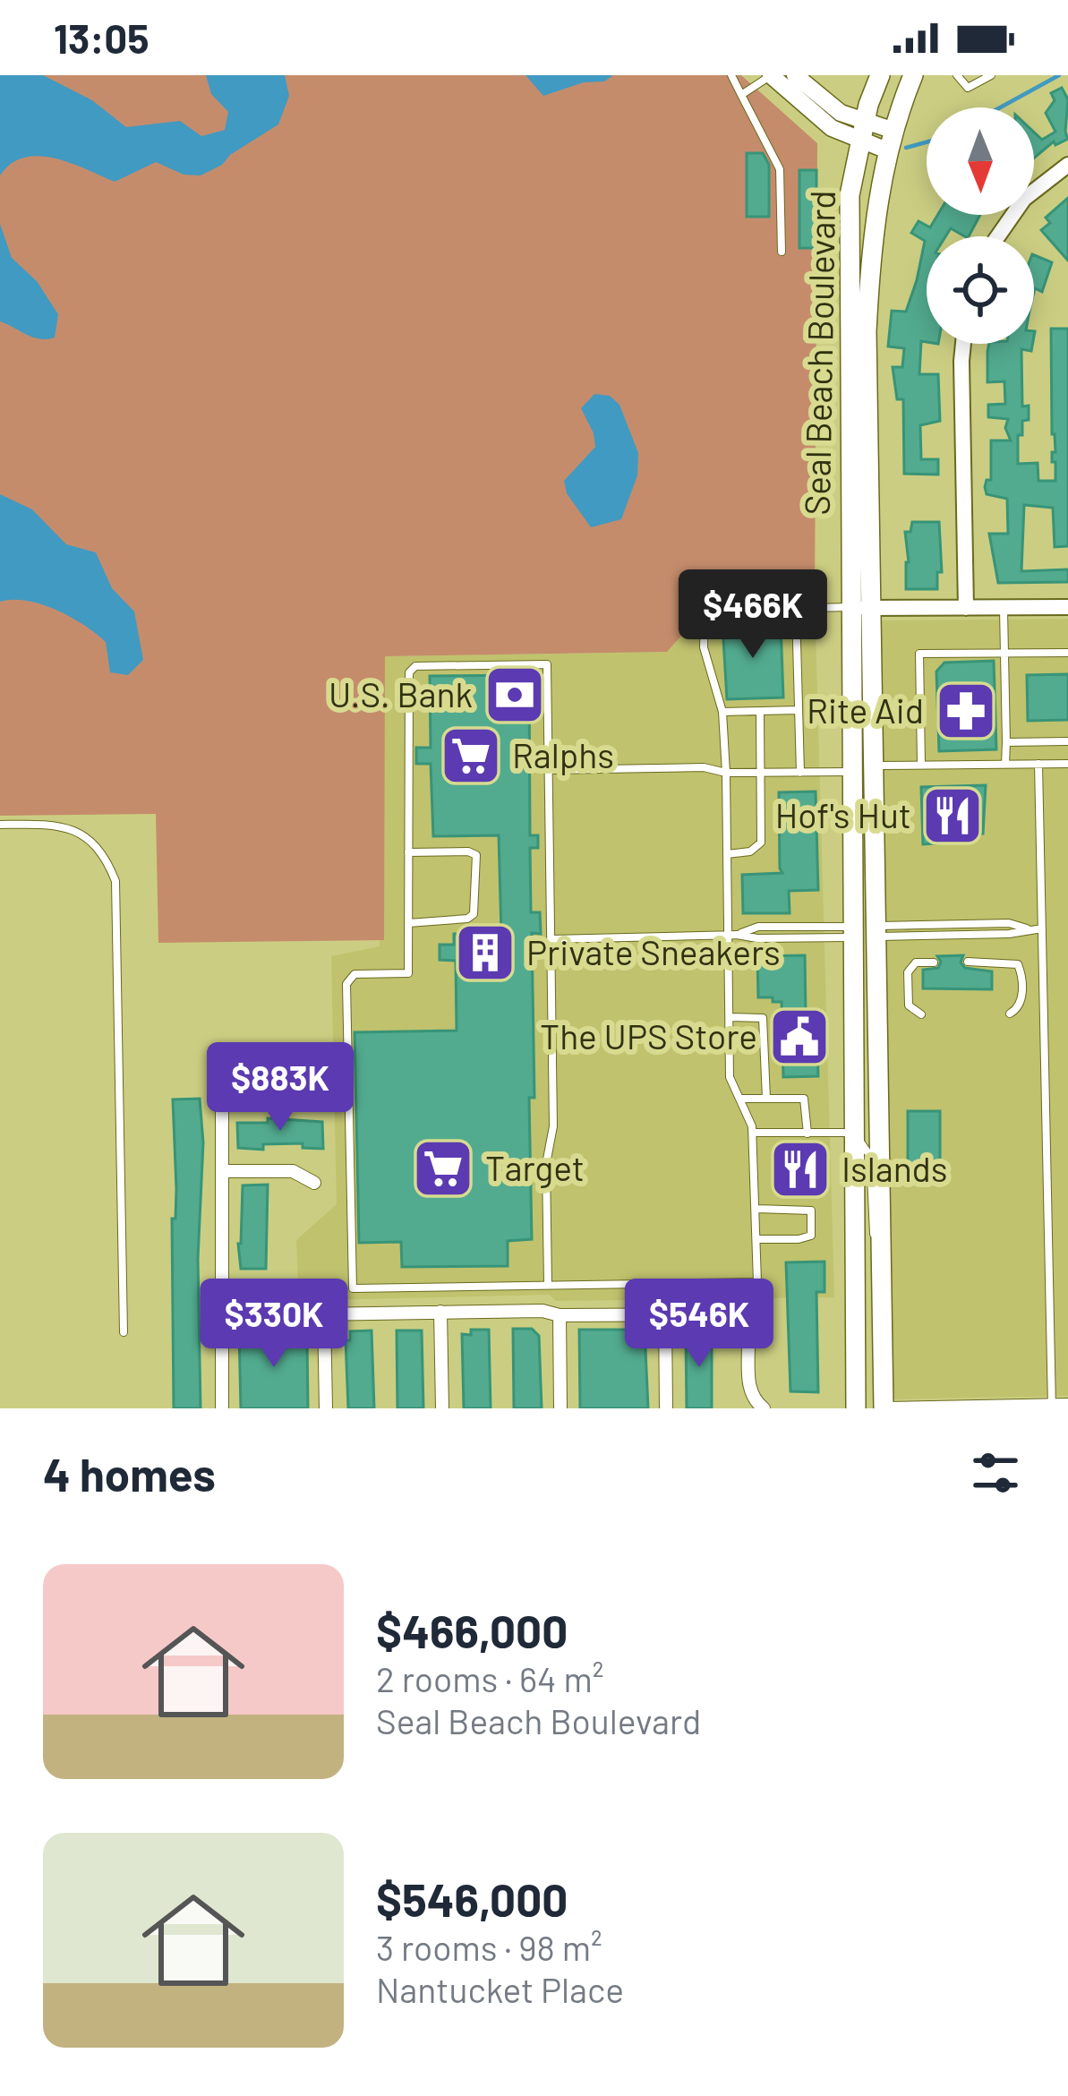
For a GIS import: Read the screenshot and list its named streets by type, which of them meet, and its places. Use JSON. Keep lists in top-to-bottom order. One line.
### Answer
{"streets":{"main road":["Seal Beach Boulevard"]},"places":{"bank":["U.S. Bank"],"pharmacy":["Rite Aid"],"supermarket":["Ralphs","Target"],"restaurant":["Hof's Hut","Islands"],"building":["Private Sneakers"],"public building":["The UPS Store"]},"north":"bottom","page":{"status":"13:05","price":["$466K","$883K","$330K","$546K"],"heading":"4 homes","list":[{"name":"$466,000","note":"2 rooms · 64 m² · Seal Beach Boulevard"},{"name":"$546,000","note":"3 rooms · 98 m² · Nantucket Place"}]}}
